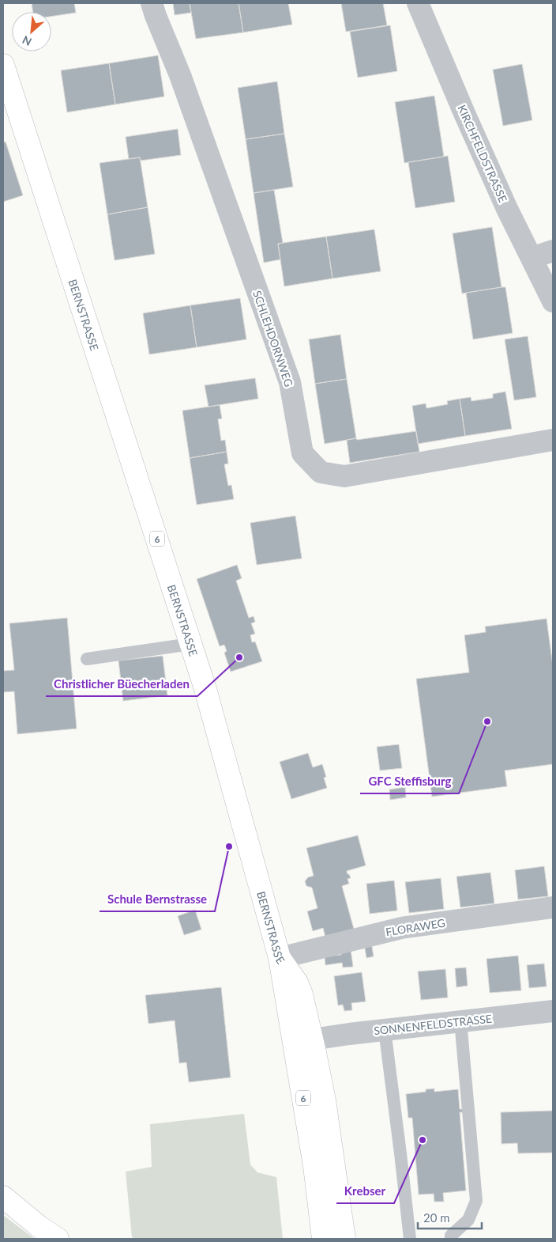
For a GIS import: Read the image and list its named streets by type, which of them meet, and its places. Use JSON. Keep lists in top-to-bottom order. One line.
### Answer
{"streets":{"main road":["BERNSTRASSE","6"],"street":["KIRCHFELDSTRASSE","SCHLEHDORNWEG","FLORAWEG","SONNENFELDSTRASSE"]},"crossings":[["BERNSTRASSE","6"],["BERNSTRASSE","FLORAWEG"],["BERNSTRASSE","SONNENFELDSTRASSE"],["6","FLORAWEG"]],"places":["Christlicher Büecherladen","GFC Steffisburg","Schule Bernstrasse","Krebser"],"scale_bar":"20 m","north":"bottom left"}
